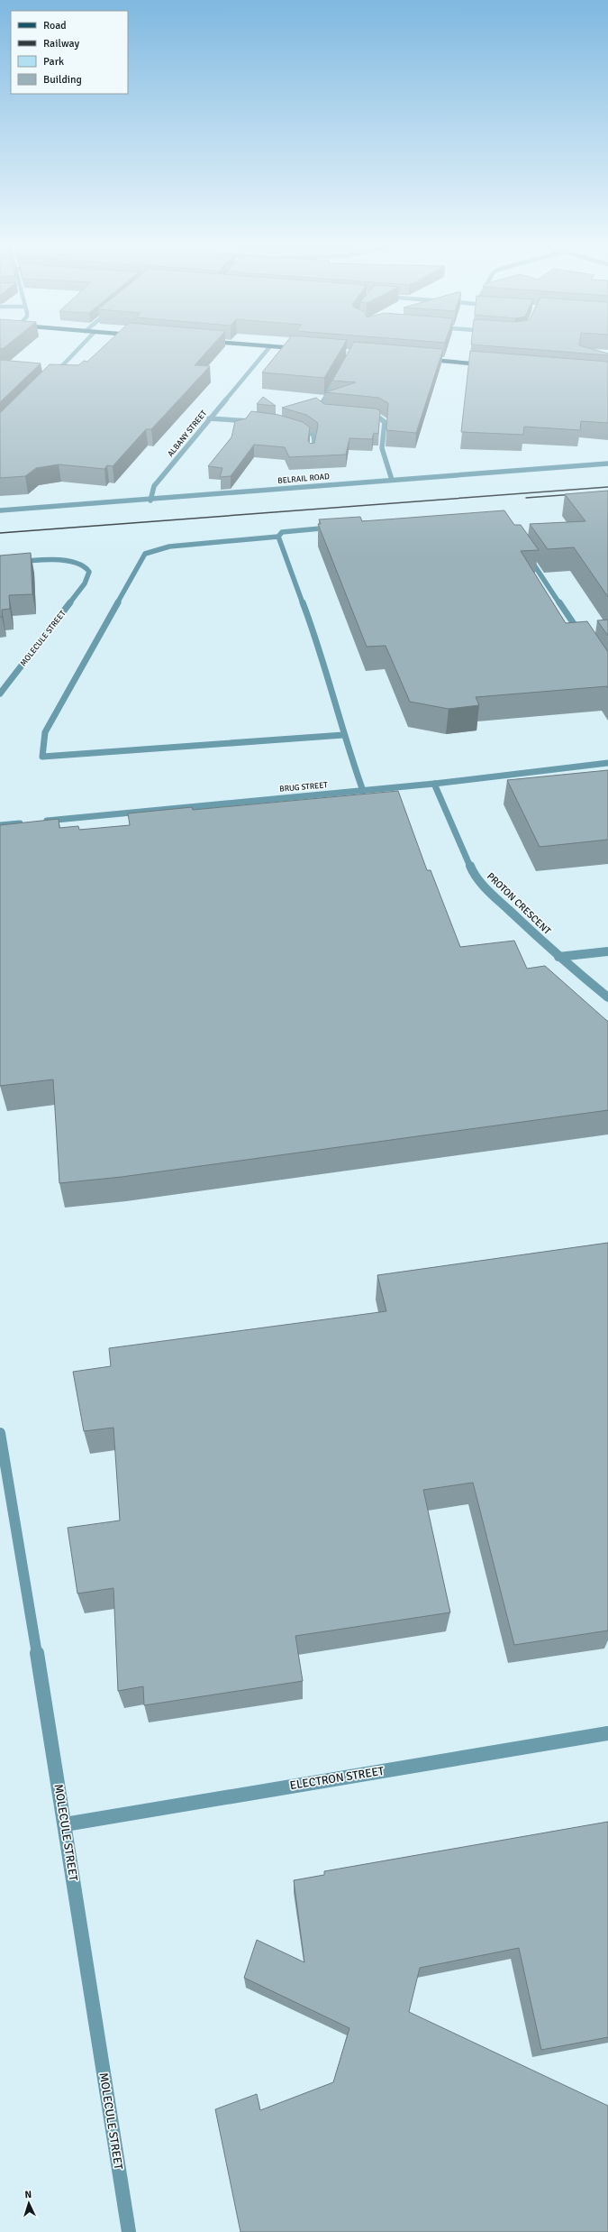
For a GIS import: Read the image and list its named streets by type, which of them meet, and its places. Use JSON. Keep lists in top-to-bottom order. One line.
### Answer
{"streets":{"street":["ALBANY STREET","BELRAIL ROAD","MOLECULE STREET","BRUG STREET","PROTON CRESCENT","ELECTRON STREET"]},"crossings":[["ALBANY STREET","BELRAIL ROAD"],["MOLECULE STREET","ELECTRON STREET"],["BRUG STREET","PROTON CRESCENT"]],"legend":["Road","Railway","Park","Building"],"north":"top"}
